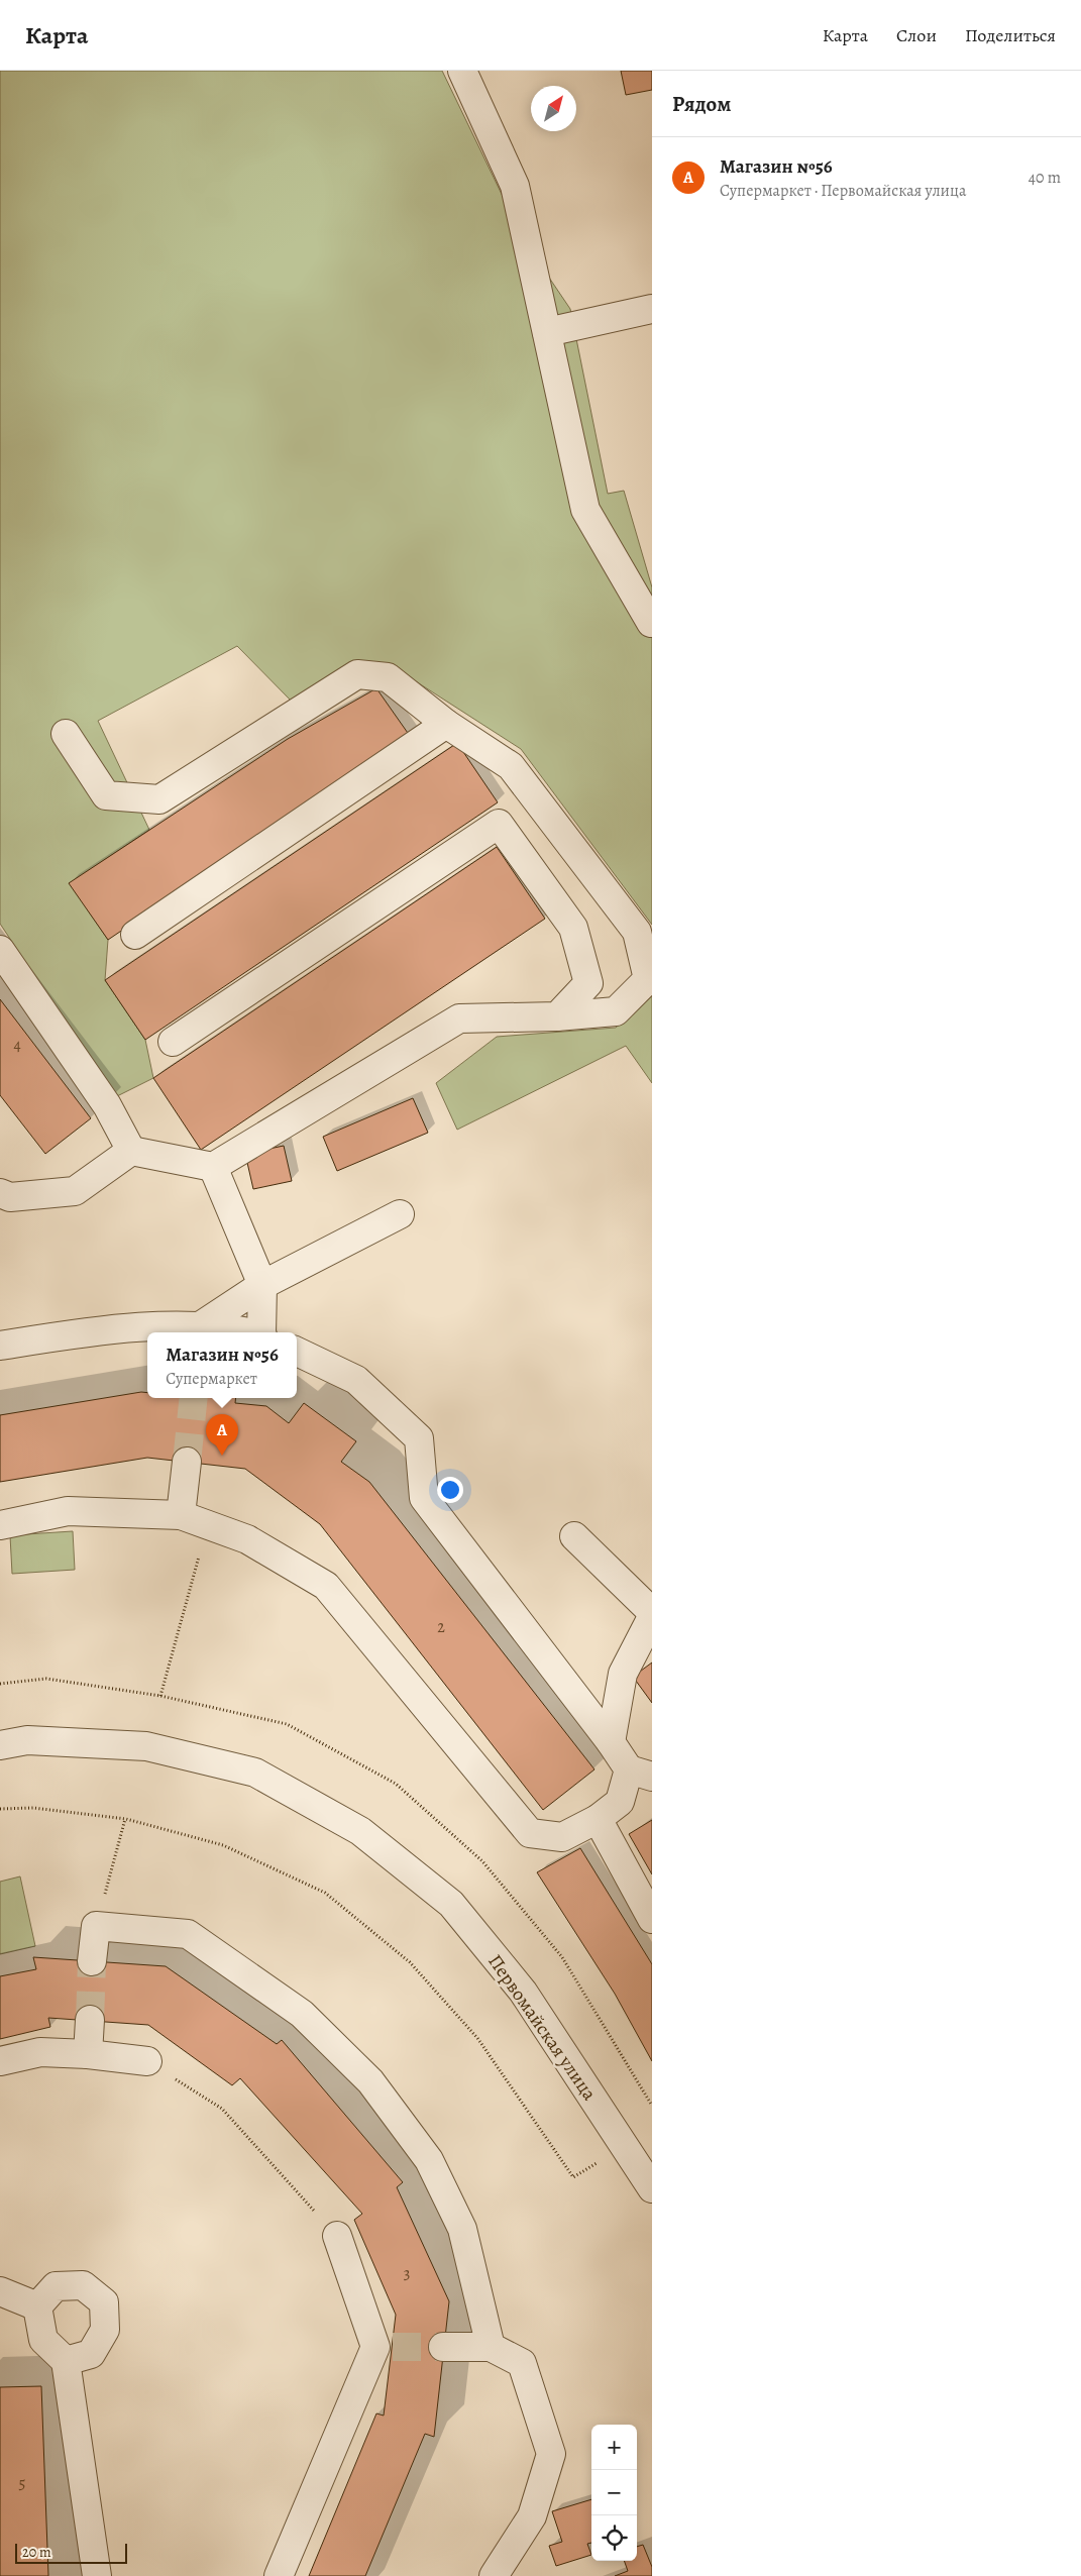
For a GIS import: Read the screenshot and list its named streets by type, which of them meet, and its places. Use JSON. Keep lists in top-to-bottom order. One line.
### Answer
{"streets":{"street":["Первомайская улица"]},"house_numbers":["4","2","3","5"],"scale_bar":"20 m","north":"top right","page":{"header":"Карта","nav":["Карта","Слои","Поделиться"],"heading":"Рядом","list":[{"mark":"A","name":"Магазин №56","note":"Супермаркет · Первомайская улица","value":"40 m"}],"popup":["Магазин №56","Супермаркет"],"pins":"A","map_buttons":["+","−"],"scale":"20 m"}}
